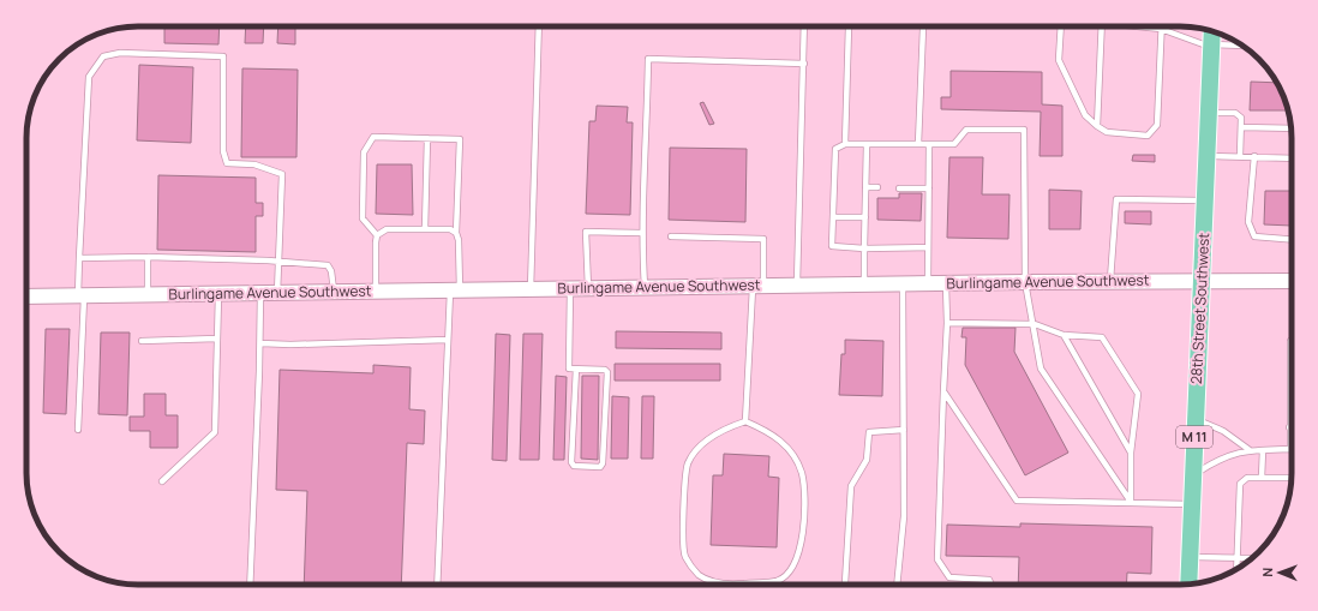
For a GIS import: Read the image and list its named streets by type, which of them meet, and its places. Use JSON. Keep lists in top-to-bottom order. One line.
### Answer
{"streets":{"main road":["28th Street Southwest","M 11"],"street":["Burlingame Avenue Southwest"]},"crossings":[["Burlingame Avenue Southwest","28th Street Southwest"]],"north":"left"}
